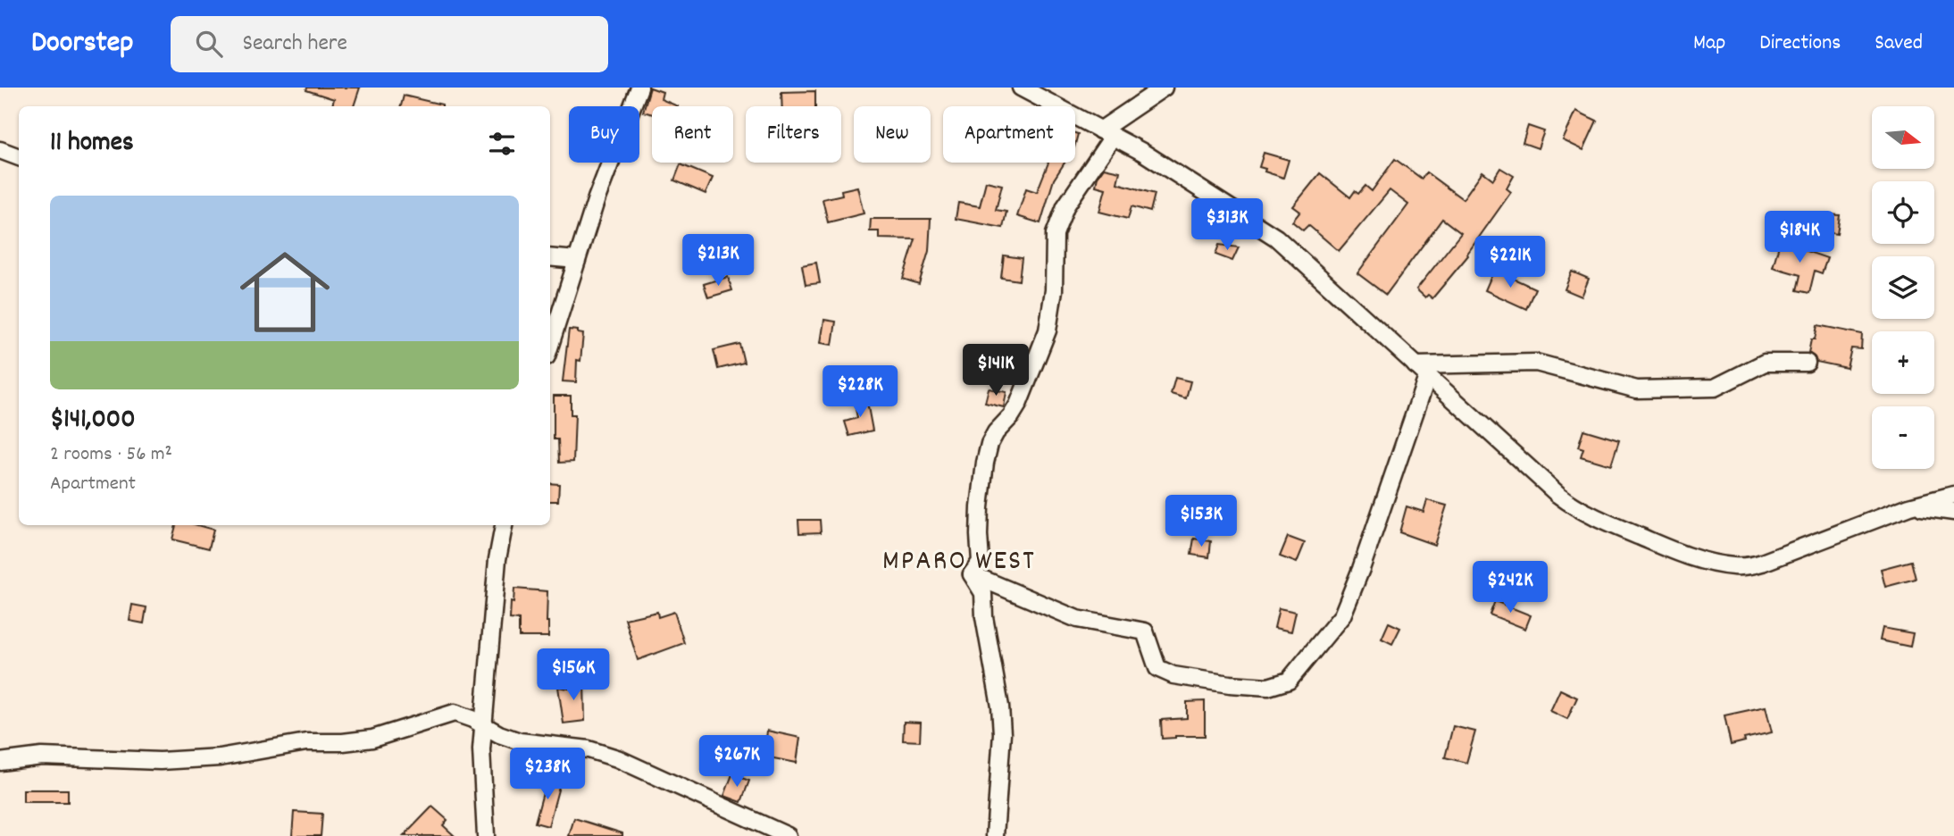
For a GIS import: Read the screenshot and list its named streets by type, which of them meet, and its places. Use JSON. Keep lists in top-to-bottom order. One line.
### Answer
{"districts":["MPARO WEST"],"north":"right","page":{"header":"Doorstep","search":"Search here","nav":["Map","Directions","Saved"],"map_buttons":["+","−"],"chip":["Buy","Rent","Filters","New","Apartment"],"heading":"11 homes","list":[{"name":"$141,000","note":"2 rooms · 56 m² · Apartment"}],"price":["$313K","$184K","$213K","$221K","$141K","$228K","$153K","$242K","$156K","$267K","$238K"]}}
